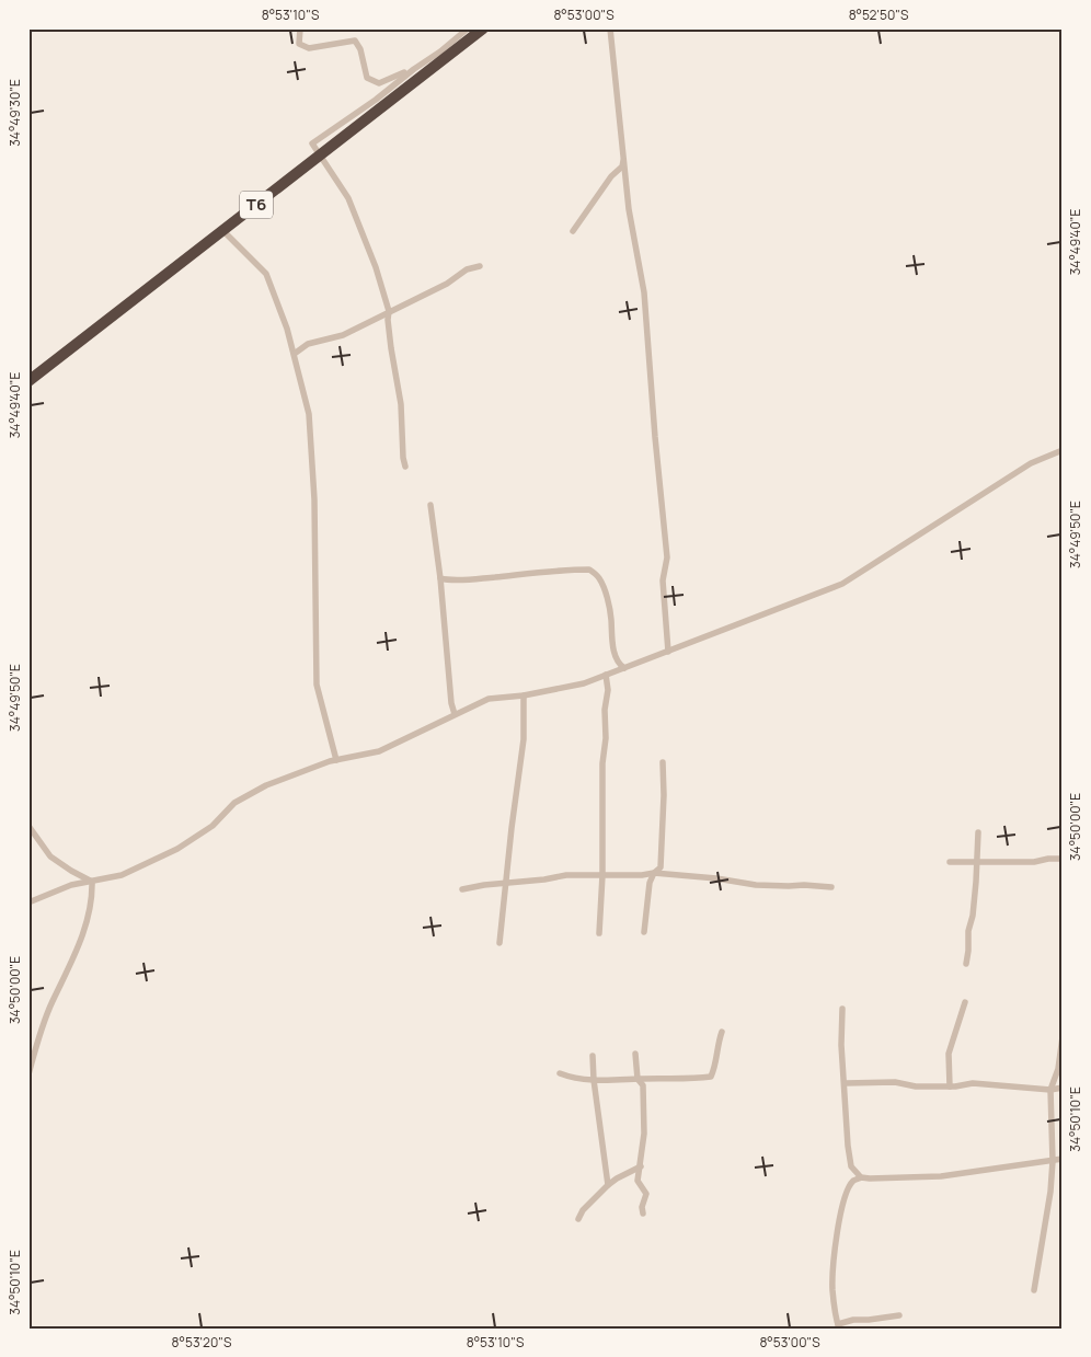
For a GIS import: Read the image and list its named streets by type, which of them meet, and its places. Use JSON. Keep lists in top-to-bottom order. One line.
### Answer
{"streets":{"highway":["T6"]},"coordinates":["8°53'10\"S","8°53'00\"S","8°52'50\"S","34°49'30\"E","34°49'40\"E","34°49'50\"E","34°50'00\"E","34°50'10\"E","8°53'20\"S"]}
